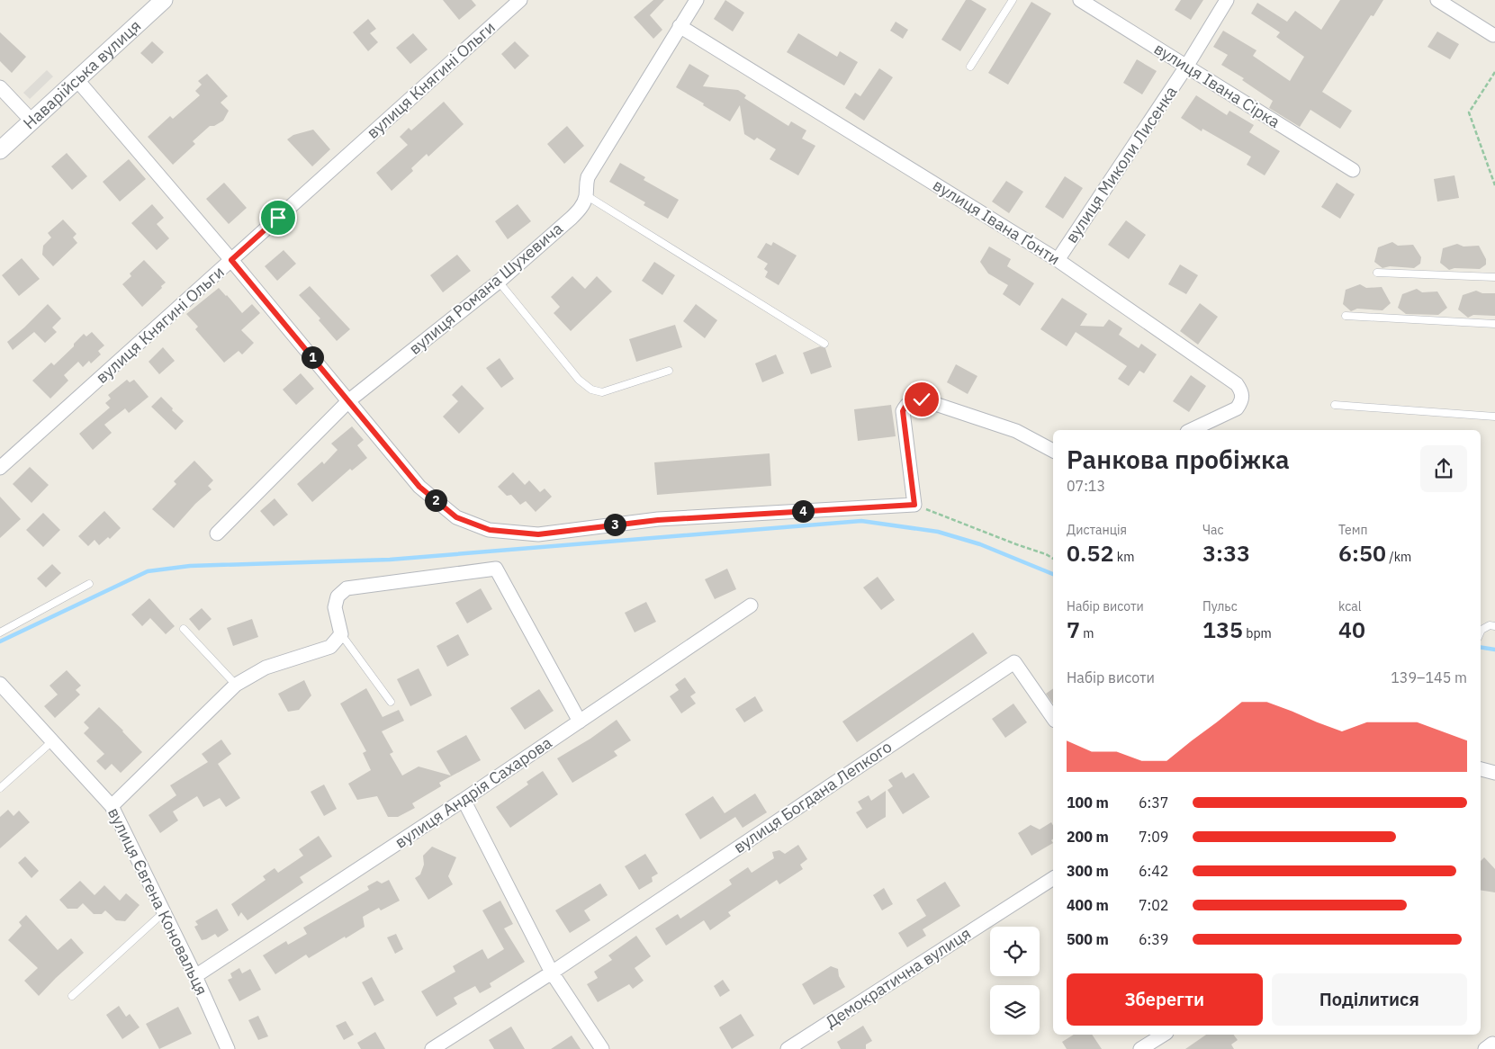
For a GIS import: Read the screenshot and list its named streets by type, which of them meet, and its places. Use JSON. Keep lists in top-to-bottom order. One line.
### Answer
{"streets":{"street":["Наварійська вулиця","вулиця Княгині Ольги","вулиця Івана Сірка","вулиця Миколи Лисенка","вулиця Івана Ґонти","вулиця Романа Шухевича","вулиця Андрія Сахарова","вулиця Богдана Лепкого","вулиця Євгена Коновальця","Демократична вулиця"]},"crossings":[["вулиця Івана Сірка","вулиця Миколи Лисенка"],["вулиця Миколи Лисенка","вулиця Івана Ґонти"],["вулиця Івана Ґонти","вулиця Романа Шухевича"],["вулиця Андрія Сахарова","вулиця Євгена Коновальця"]],"page":{"pins":["1","2","4","3"],"heading":["Ранкова пробіжка","07:13"],"stats":[["Дистанція","0.52 km"],["Час","3:33"],["Темп","6:50 /km"],["Набір висоти","7 m"],["Пульс","135 bpm"],["kcal","40"]],"chart":["Набір висоти","139–145 m"],"list":[{"name":"100 m","note":"6:37"},{"name":"200 m","note":"7:09"},{"name":"300 m","note":"6:42"},{"name":"400 m","note":"7:02"},{"name":"500 m","note":"6:39"}],"buttons":["Зберегти","Поділитися"]}}
